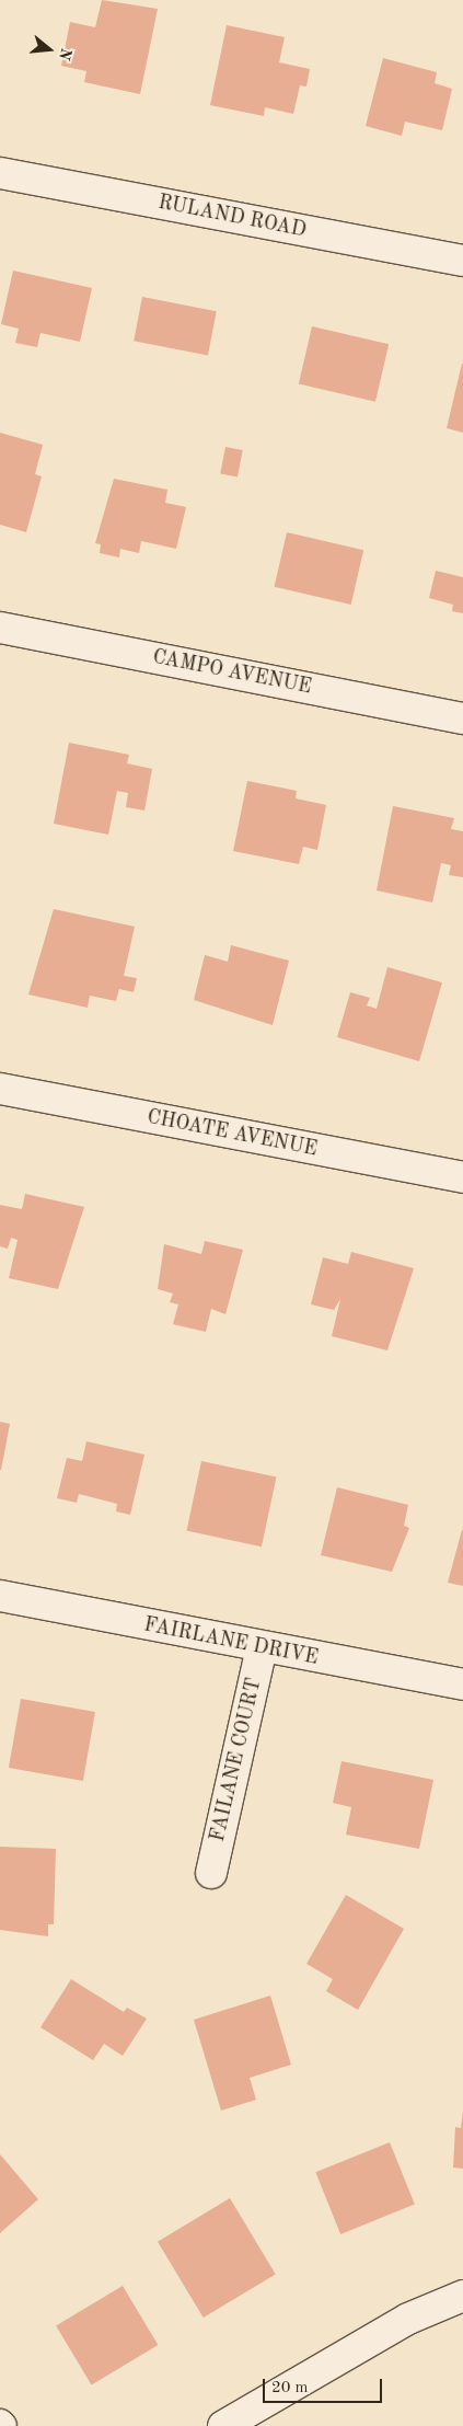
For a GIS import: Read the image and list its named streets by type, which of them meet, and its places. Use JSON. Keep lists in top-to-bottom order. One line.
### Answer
{"streets":{"street":["RULAND ROAD","CAMPO AVENUE","CHOATE AVENUE","FAIRLANE DRIVE","FAILANE COURT"]},"crossings":[["FAIRLANE DRIVE","FAILANE COURT"]],"scale_bar":"20 m","north":"right"}
